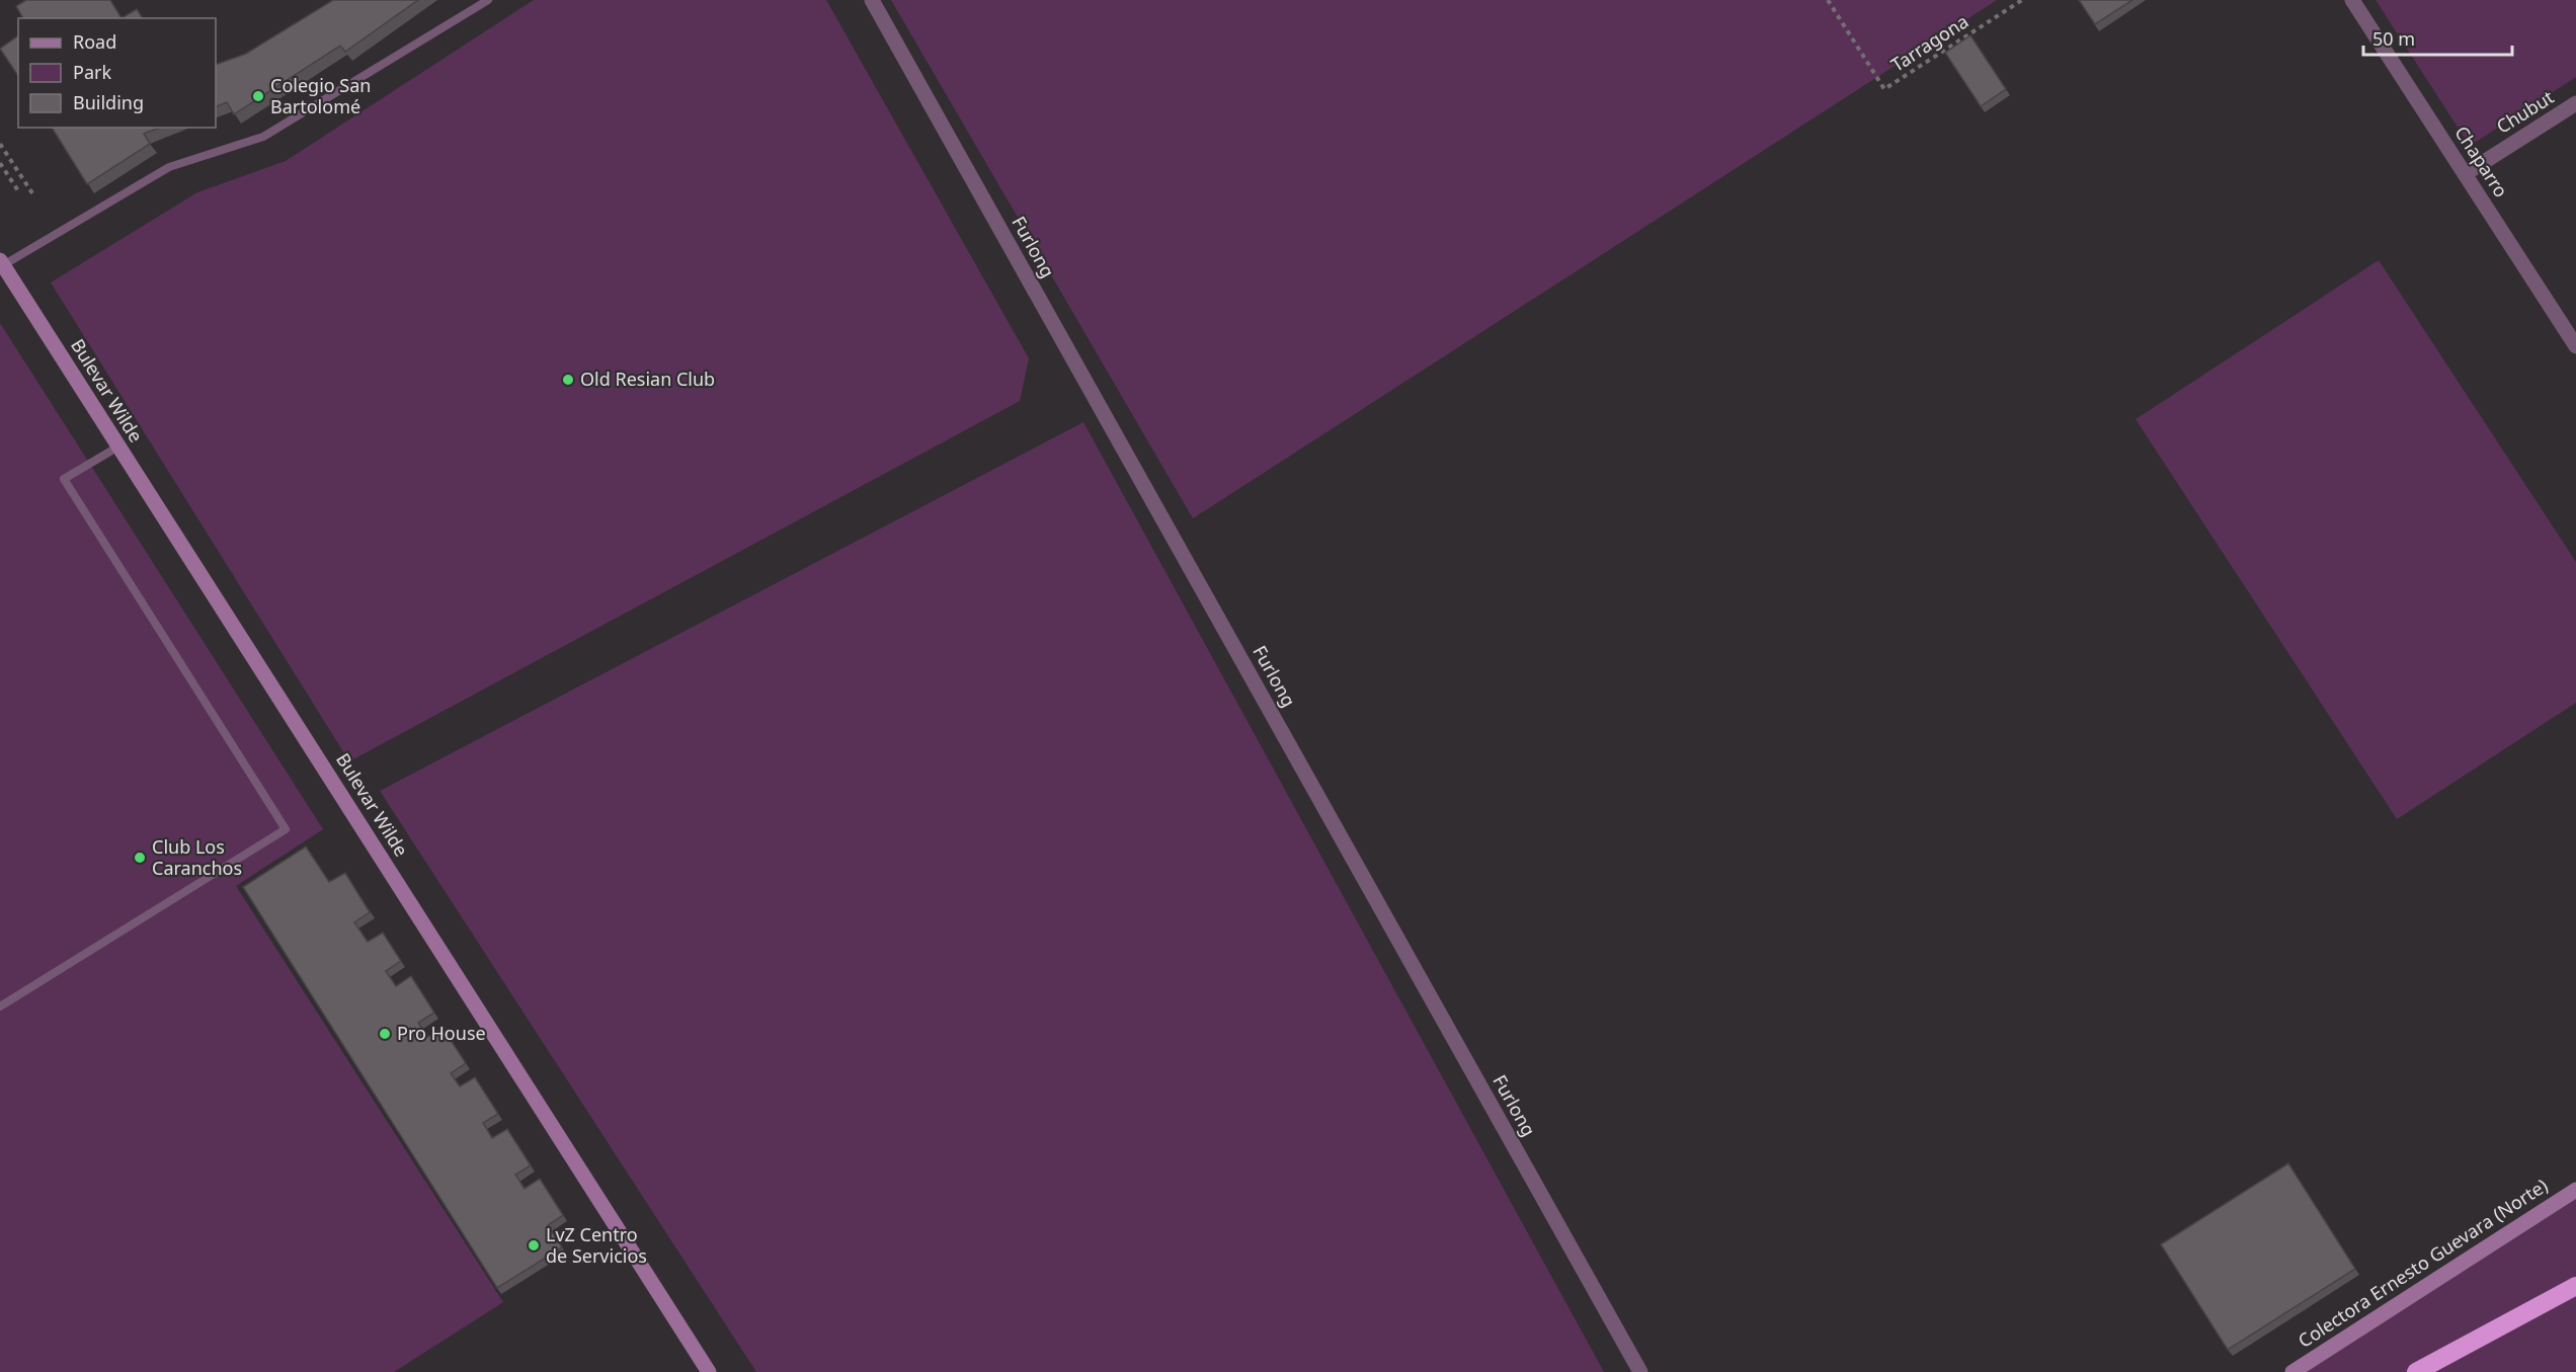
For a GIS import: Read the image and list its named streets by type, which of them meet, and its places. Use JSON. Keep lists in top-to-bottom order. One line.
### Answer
{"streets":{"main road":["Bulevar Wilde","Colectora Ernesto Guevara (Norte)"],"street":["Chubut","Chaparro","Furlong"],"path":["Tarragona"]},"crossings":[["Chubut","Chaparro"]],"places":["Colegio San Bartolomé","Old Resian Club","Club Los Caranchos","Pro House","LvZ Centro de Servicios"],"legend":["Road","Park","Building"],"scale_bar":"50 m"}
